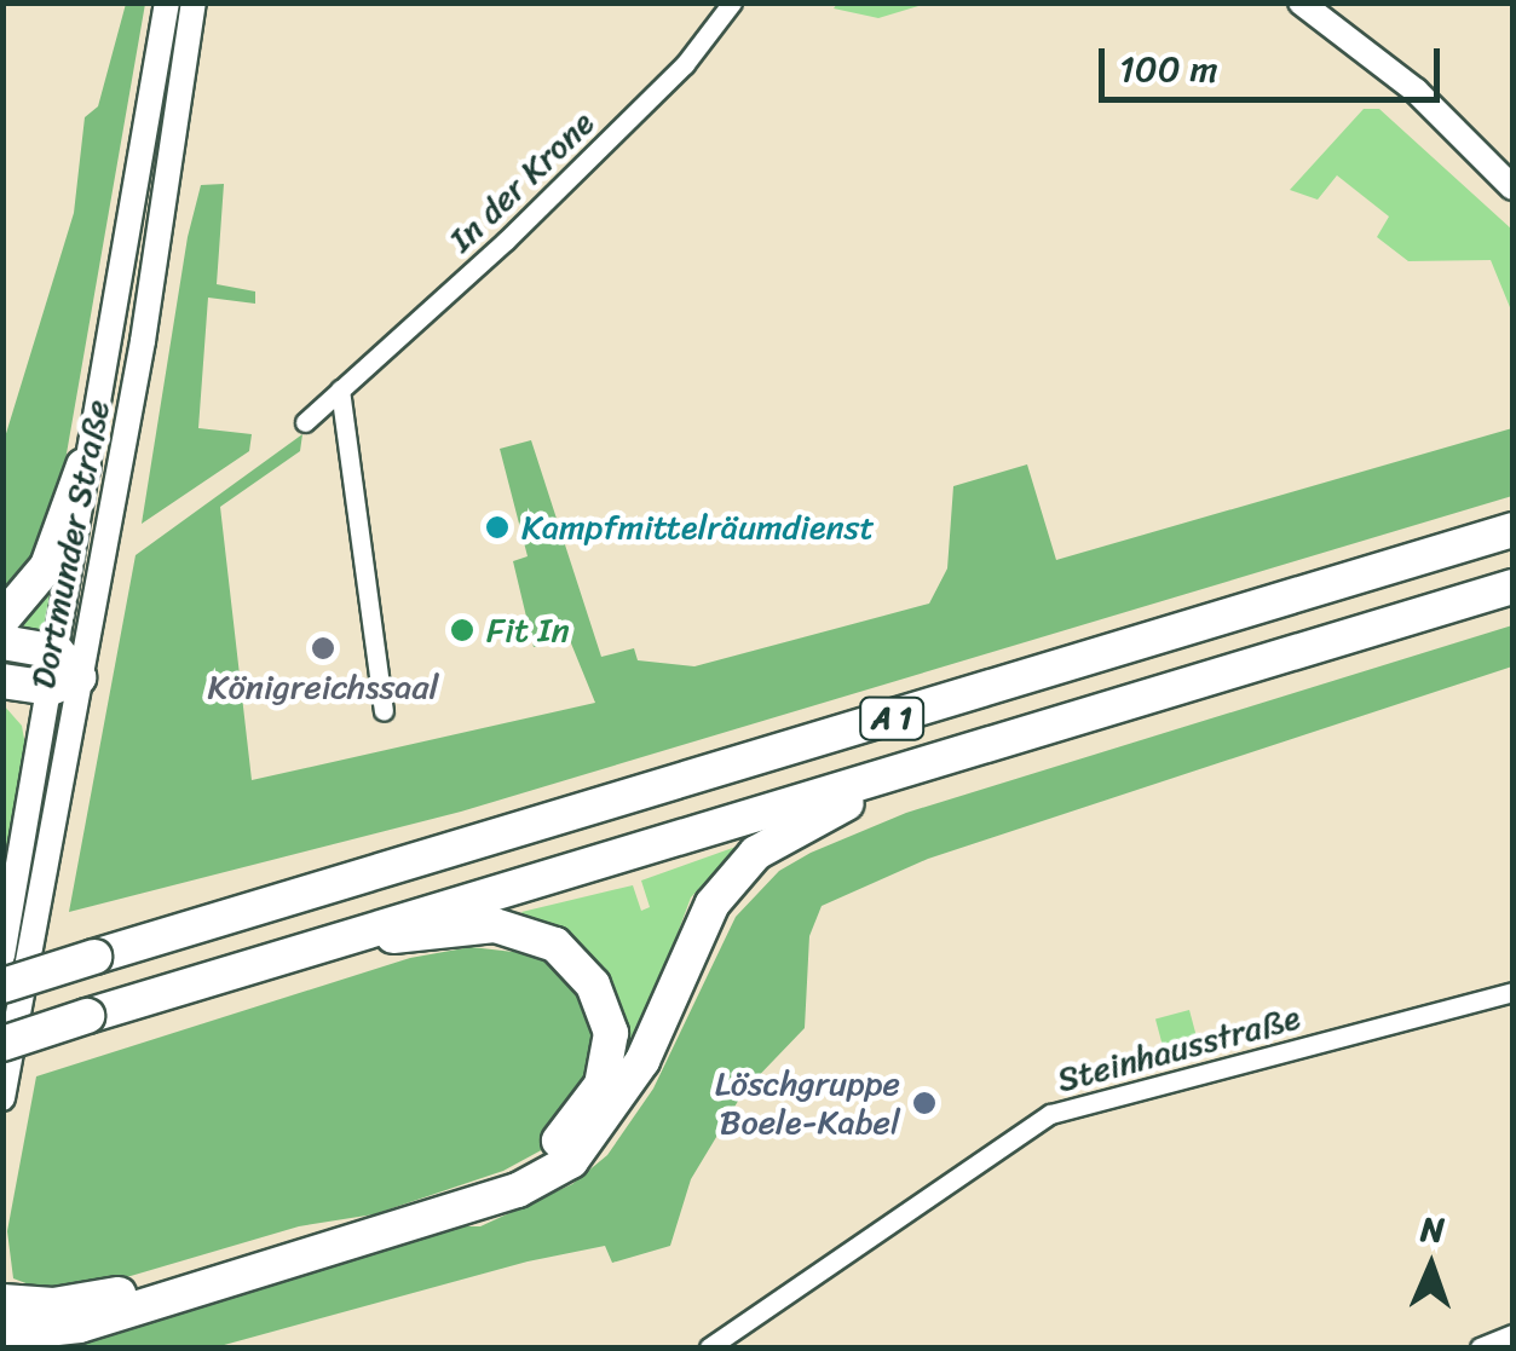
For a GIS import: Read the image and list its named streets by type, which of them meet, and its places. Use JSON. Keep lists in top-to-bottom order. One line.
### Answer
{"streets":{"highway":["A 1"],"main road":["Dortmunder Straße"],"street":["In der Krone","Steinhausstraße"]},"places":["Kampfmittelräumdienst","Fit In","Königreichssaal","Löschgruppe Boele-Kabel"],"scale_bar":"100 m","north":"top"}
